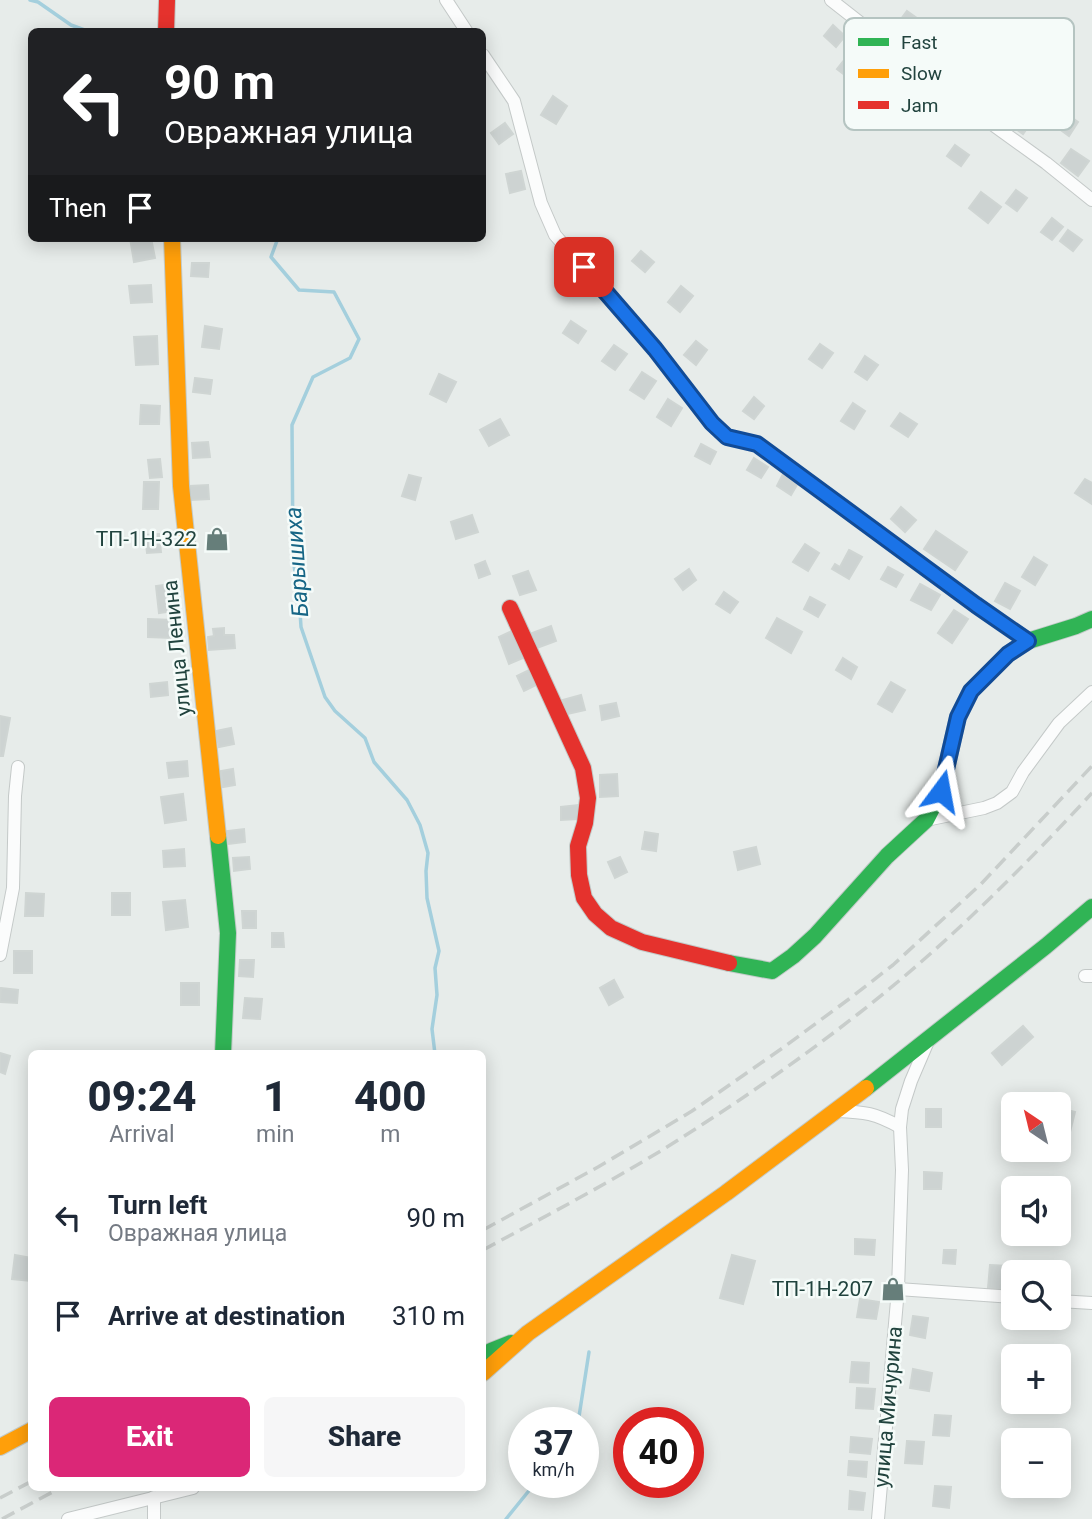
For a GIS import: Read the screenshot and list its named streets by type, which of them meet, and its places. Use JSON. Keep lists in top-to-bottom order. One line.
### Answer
{"streets":{"main road":["улица Ленина"],"street":["улица Мичурина"]},"water":["Барышиха"],"places":{"shop":["ТП-1Н-322","ТП-1Н-207"]},"legend":["Fast","Slow","Jam"],"north":"top left","page":{"turn":["90 m","Овражная улица"],"then":"Then","eta":["09:24","Arrival","1","min","400","m"],"map_buttons":["+","−"],"list":[{"name":"Turn left","note":"Овражная улица","value":"90 m"},{"name":"Arrive at destination","value":"310 m"}],"buttons":["Exit","Share"],"speed":"37 km/h","limit":"40"}}
